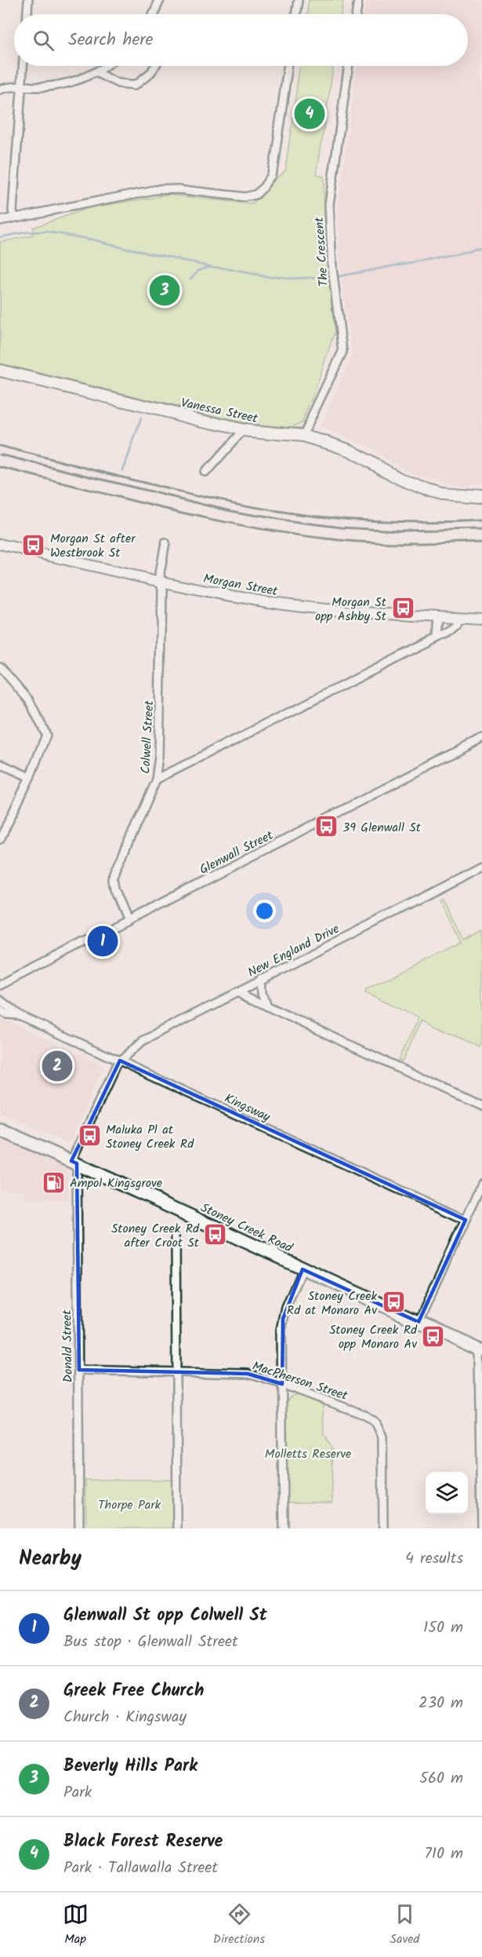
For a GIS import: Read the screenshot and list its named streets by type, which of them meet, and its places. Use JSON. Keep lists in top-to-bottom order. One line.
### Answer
{"streets":{"main road":["Vanessa Street","Stoney Creek Road"],"street":["The Crescent","Morgan Street","Colwell Street","Glenwall Street","New England Drive","Kingsway","Donald Street","MacPherson Street"]},"crossings":[["The Crescent","Vanessa Street"],["Morgan Street","Colwell Street"],["Colwell Street","Glenwall Street"],["New England Drive","Kingsway"],["New England Drive","Stoney Creek Road"],["New England Drive","Donald Street"],["Stoney Creek Road","Donald Street"],["Donald Street","MacPherson Street"]],"parks":["Molletts Reserve","Thorpe Park"],"places":{"bus stop":["Morgan St after Westbrook St","Morgan St opp Ashby St","39 Glenwall St","Maluka Pl at Stoney Creek Rd","Stoney Creek Rd after Croot St","Stoney Creek Rd at Monaro Av","Stoney Creek Rd opp Monaro Av"],"fuel station":["Ampol Kingsgrove"]},"page":{"search":"Search here","pins":["4","3","1","2"],"heading":["Nearby","4 results"],"list":[{"mark":"1","name":"Glenwall St opp Colwell St","note":"Bus stop · Glenwall Street","value":"150 m"},{"mark":"2","name":"Greek Free Church","note":"Church · Kingsway","value":"230 m"},{"mark":"3","name":"Beverly Hills Park","note":"Park","value":"560 m"},{"mark":"4","name":"Black Forest Reserve","note":"Park · Tallawalla Street","value":"710 m"}],"nav":["Map","Directions","Saved"]}}
